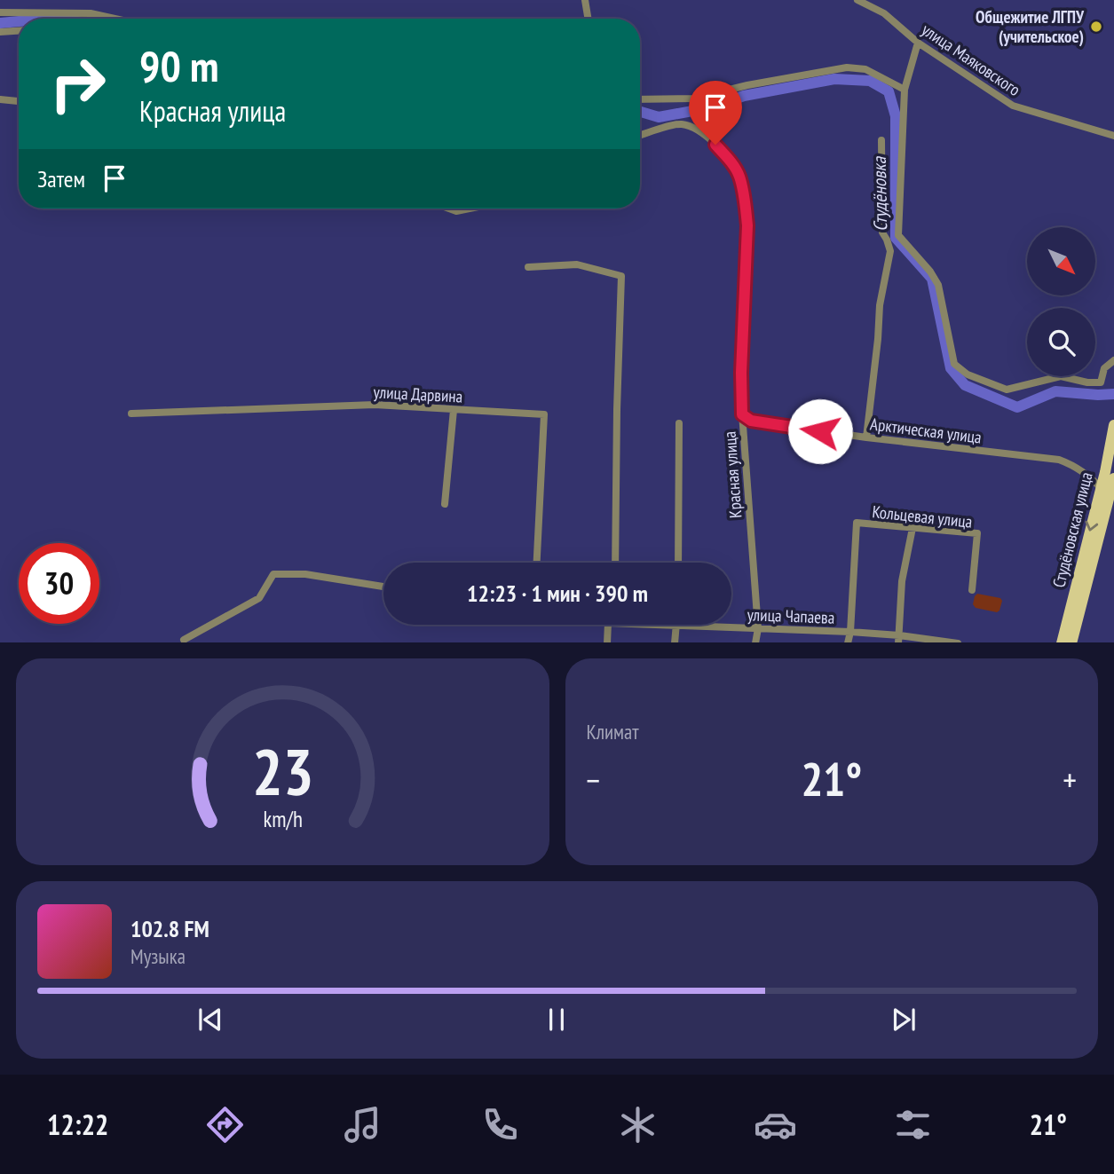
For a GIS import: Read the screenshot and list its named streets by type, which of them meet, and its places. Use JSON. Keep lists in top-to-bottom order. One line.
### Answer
{"streets":{"main road":["Студёновская улица"],"street":["улица Маяковского","улица Дарвина","Арктическая улица","Красная улица","Кольцевая улица","улица Чапаева"]},"crossings":[["Арктическая улица","Красная улица"],["Арктическая улица","Студёновская улица"],["Красная улица","улица Чапаева"],["Кольцевая улица","улица Чапаева"]],"water":["Студёновка"],"places":["Общежитие ЛГПУ (учительское)"],"north":"bottom right","page":{"turn":["90 m","Красная улица"],"then":"Затем","limit":"30","trip":"12:23 · 1 мин · 390 m","tile":"Климат","heat":["−","21°","+"],"song":["102.8 FM","Музыка"],"tabs":["12:22","21°"],"gauge":["23","km/h"]}}
